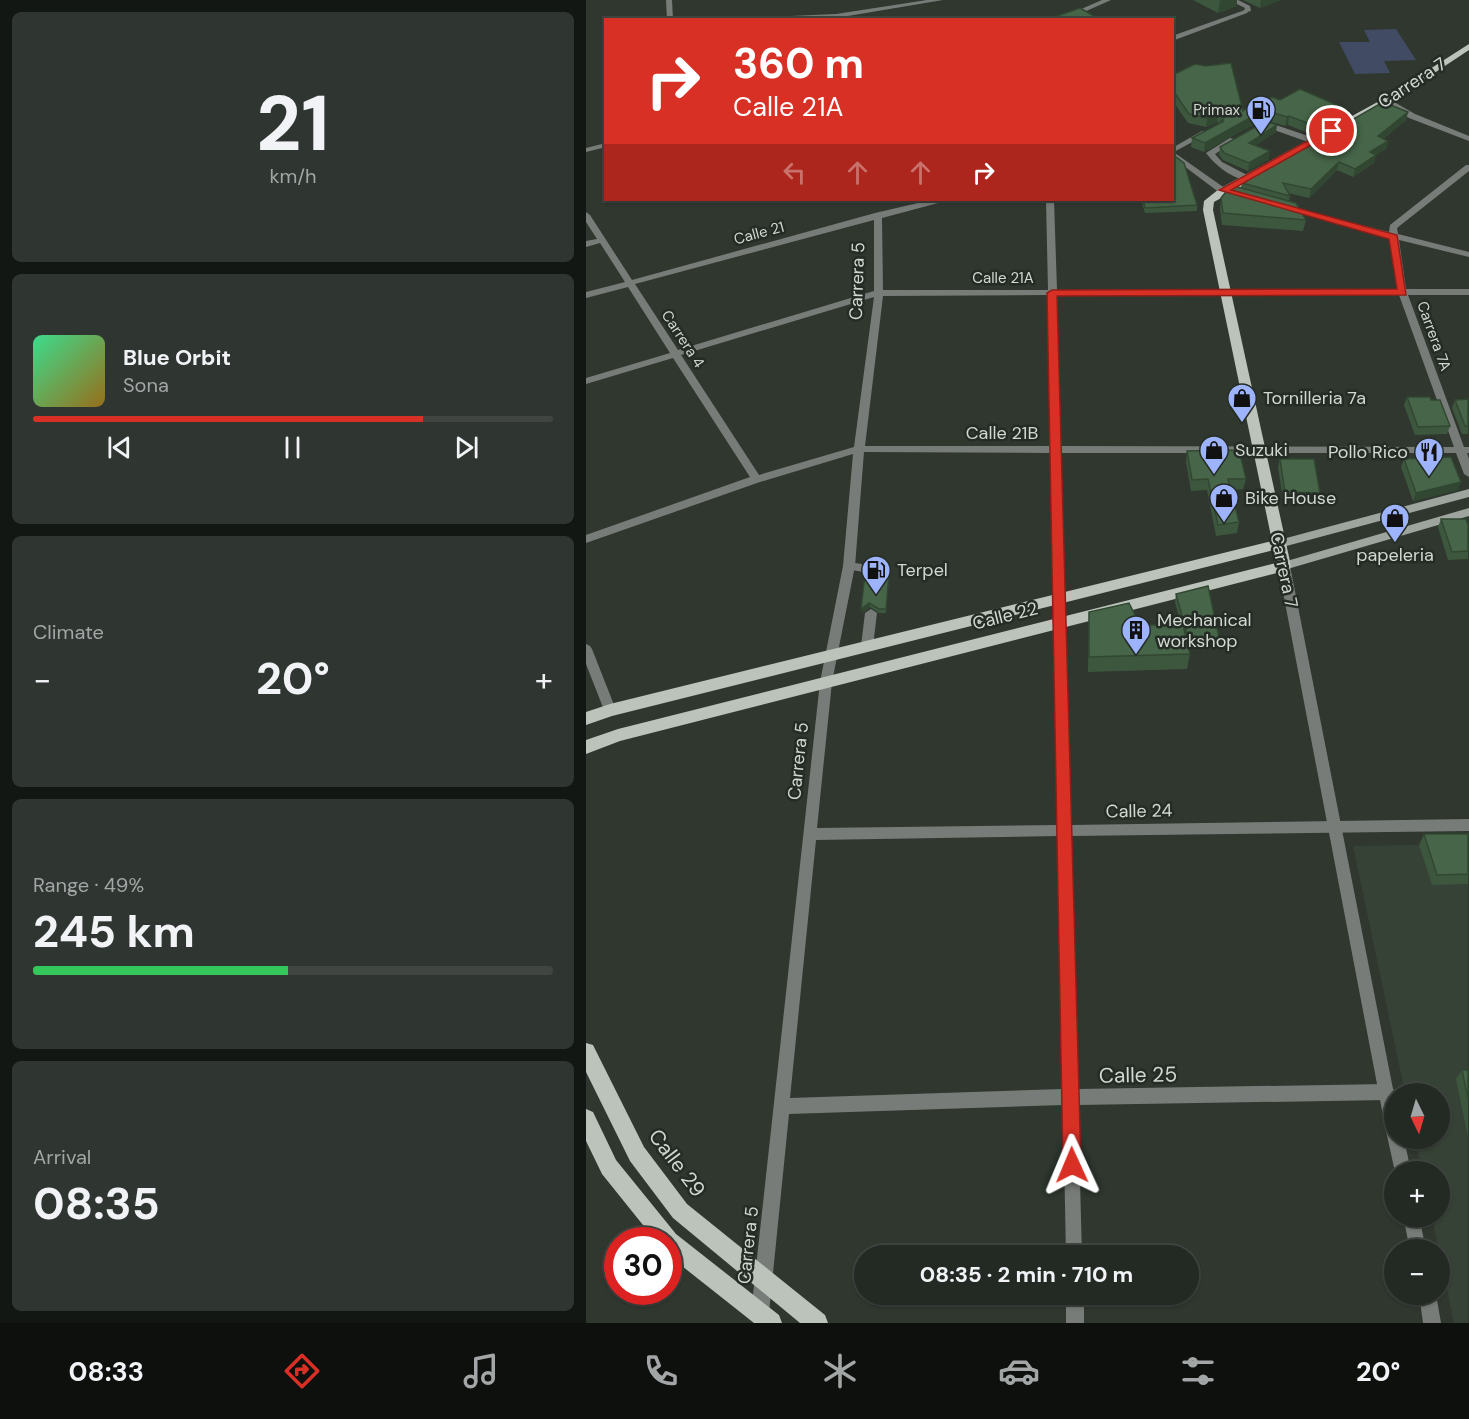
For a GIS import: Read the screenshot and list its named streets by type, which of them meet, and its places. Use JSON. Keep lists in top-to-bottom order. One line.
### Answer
{"streets":{"main road":["Carrera 7","Calle 22","Calle 29"],"street":["Calle 21","Calle 21A","Carrera 5","Carrera 7A","Carrera 4","Calle 21B","Calle 24","Calle 25"]},"crossings":[["Carrera 7","Calle 21A"],["Carrera 7","Calle 21B"],["Carrera 7","Calle 22"],["Carrera 7","Calle 24"],["Calle 21","Carrera 5"],["Calle 21","Carrera 4"],["Calle 21A","Carrera 5"],["Calle 21A","Carrera 7A"],["Calle 21A","Carrera 4"],["Carrera 5","Calle 21B"],["Carrera 5","Calle 22"],["Carrera 5","Calle 24"],["Carrera 5","Calle 25"],["Carrera 5","Calle 29"],["Carrera 7A","Calle 21B"],["Carrera 4","Calle 21B"]],"places":{"fuel station":["Primax","Terpel"],"shop":["Tornilleria 7a","Suzuki","Bike House","papeleria"],"restaurant":["Pollo Rico"],"building":["Mechanical workshop"]},"north":"bottom","page":{"tile":[["21","km/h"],"Climate",["Range · 49%","245 km"],["Arrival","08:35"]],"turn":["360 m","Calle 21A"],"song":["Blue Orbit","Sona"],"heat":["−","20°","+"],"map_buttons":["+","−"],"limit":"30","trip":"08:35 · 2 min · 710 m","tabs":["08:33","20°"]}}
